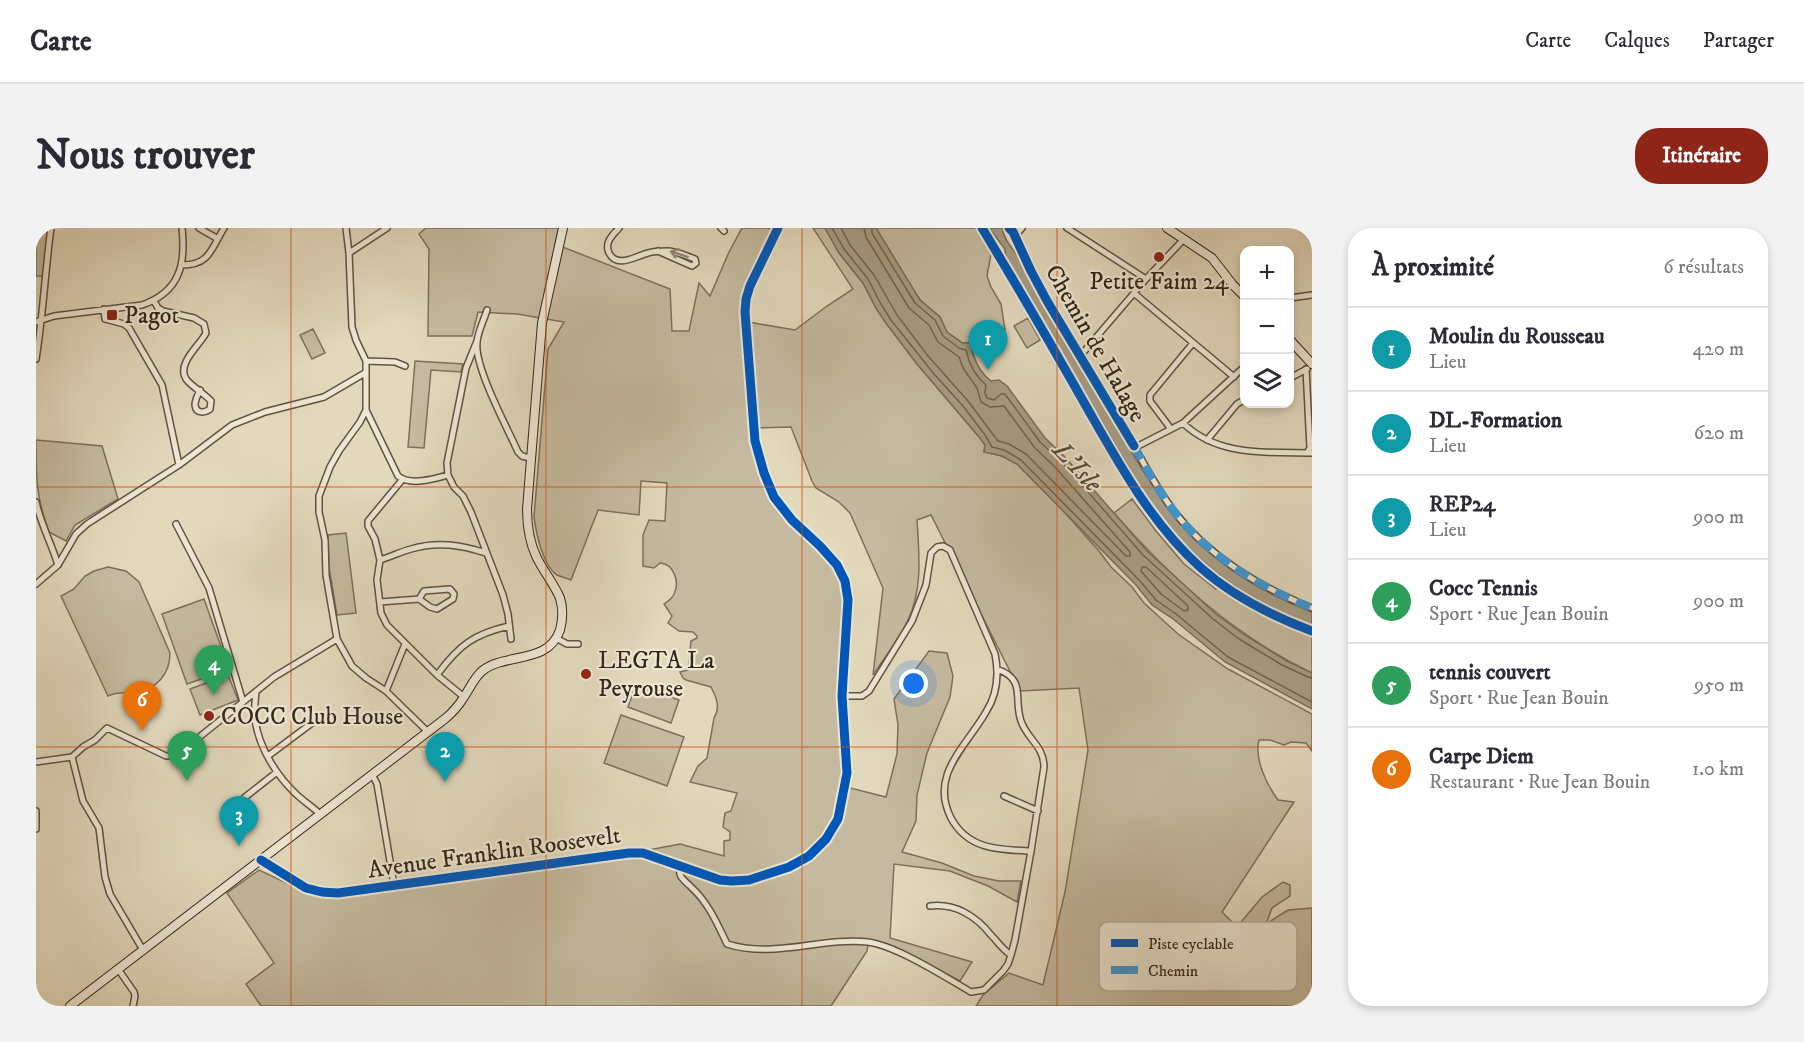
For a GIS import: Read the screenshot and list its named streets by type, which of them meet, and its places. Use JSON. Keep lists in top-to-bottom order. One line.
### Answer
{"streets":{"street":["Chemin de Halage","Avenue Franklin Roosevelt"]},"water":["L'Isle"],"places":{"other":["Petite Faim 24","LEGTA La Peyrouse","COCC Club House"],"transit":["Pagot"]},"legend":["Piste cyclable","Chemin"],"page":{"header":"Carte","nav":["Carte","Calques","Partager"],"buttons":"Itinéraire","title":"Nous trouver","heading":["À proximité","6 résultats"],"map_buttons":["+","−"],"list":[{"mark":"1","name":"Moulin du Rousseau","note":"Lieu","value":"420 m"},{"mark":"2","name":"DL-Formation","note":"Lieu","value":"620 m"},{"mark":"3","name":"REP24","note":"Lieu","value":"900 m"},{"mark":"4","name":"Cocc Tennis","note":"Sport · Rue Jean Bouin","value":"900 m"},{"mark":"5","name":"tennis couvert","note":"Sport · Rue Jean Bouin","value":"950 m"},{"mark":"6","name":"Carpe Diem","note":"Restaurant · Rue Jean Bouin","value":"1.0 km"}],"pins":["1","4","6","5","2","3"]}}
